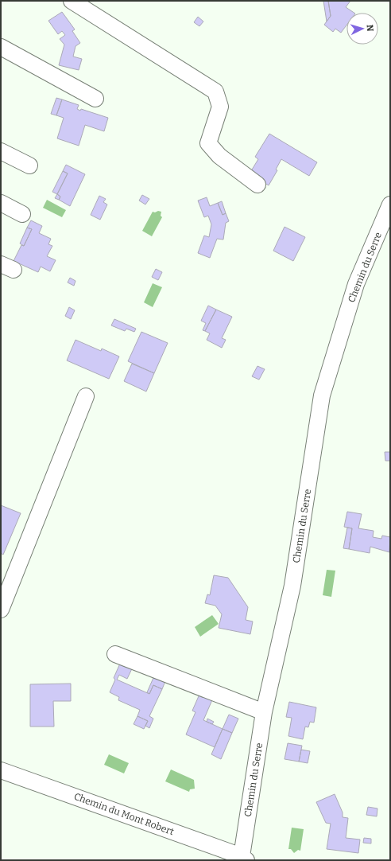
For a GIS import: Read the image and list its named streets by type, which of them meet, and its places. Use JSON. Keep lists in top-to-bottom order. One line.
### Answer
{"streets":{"street":["Chemin du Serre","Chemin du Mont Robert"]},"crossings":[["Chemin du Serre","Chemin du Mont Robert"]],"north":"right"}
